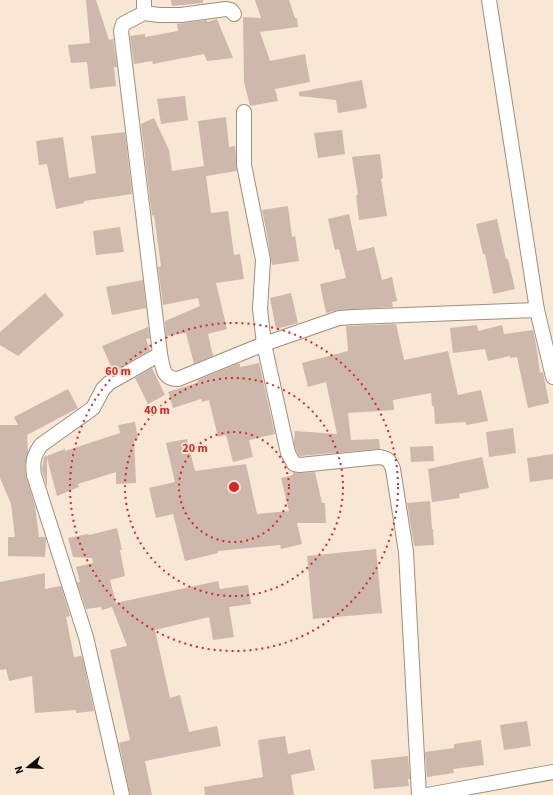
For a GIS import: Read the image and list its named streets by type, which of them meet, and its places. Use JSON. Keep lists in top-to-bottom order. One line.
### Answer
{"north":"left","rings":["60 m","40 m","20 m"]}
